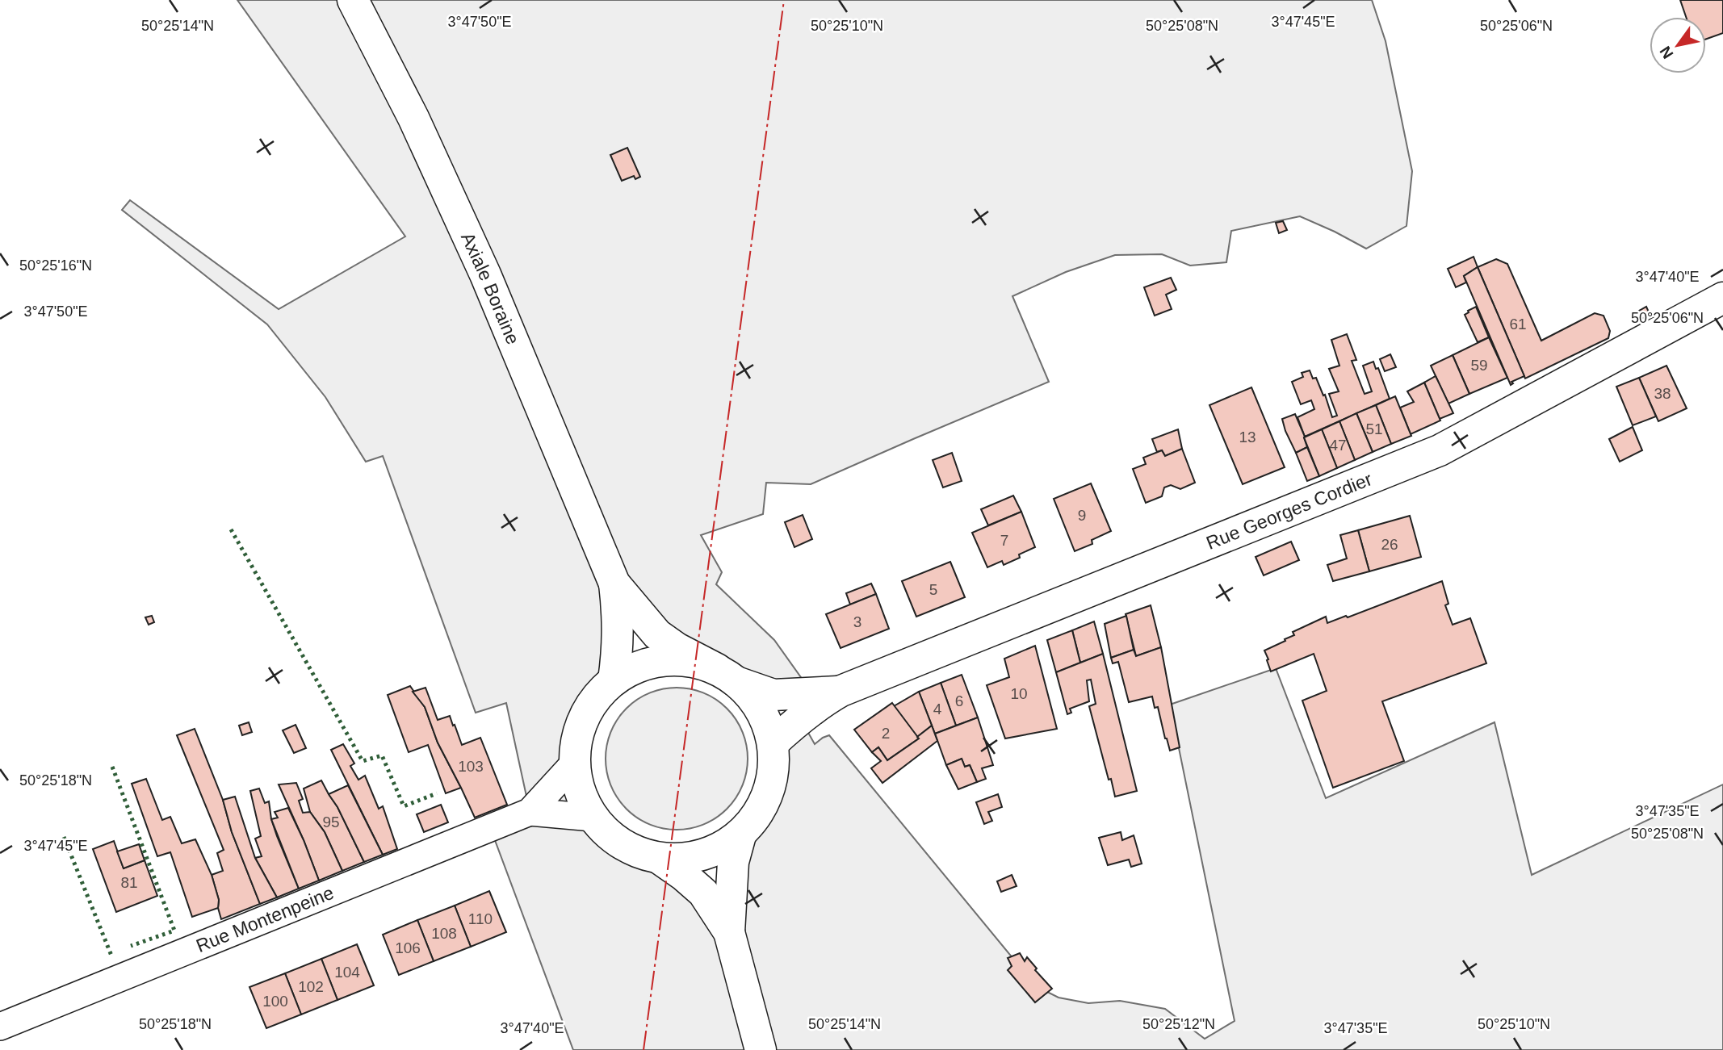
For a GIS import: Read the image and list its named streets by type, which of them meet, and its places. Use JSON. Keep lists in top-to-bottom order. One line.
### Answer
{"streets":{"main road":["Axiale Boraine","Rue Georges Cordier"],"street":["Rue Montenpeine"]},"crossings":[["Axiale Boraine","Rue Georges Cordier"],["Axiale Boraine","Rue Montenpeine"],["Rue Georges Cordier","Rue Montenpeine"]],"house_numbers":["61","59","38","51","13","47","9","7","26","5","3","10","6","4","2","103","95","81","110","108","106","104","102","100"],"north":"bottom left","coordinates":["3°47'50\"E","3°47'45\"E","50°25'14\"N","50°25'10\"N","50°25'08\"N","50°25'06\"N","50°25'16\"N","3°47'40\"E","50°25'18\"N","3°47'35\"E","50°25'12\"N"]}
